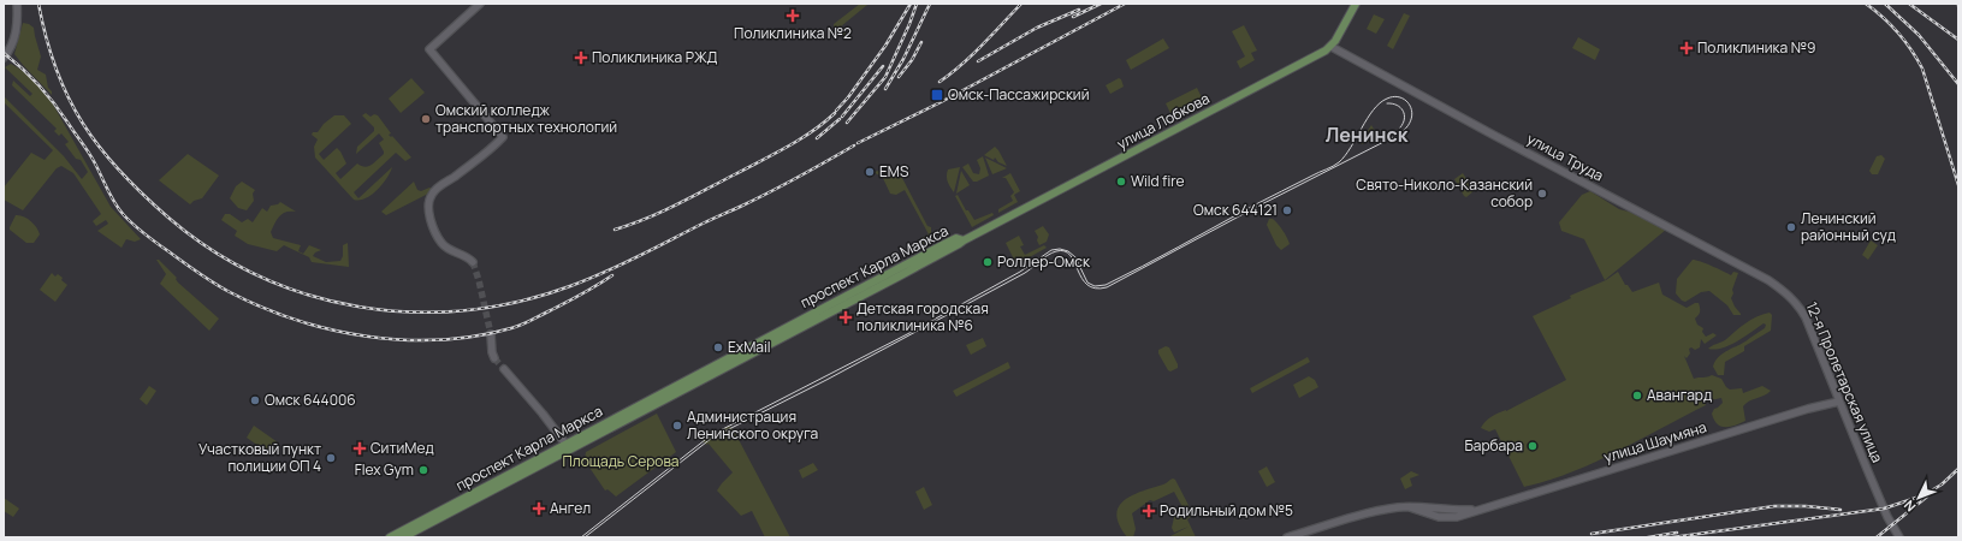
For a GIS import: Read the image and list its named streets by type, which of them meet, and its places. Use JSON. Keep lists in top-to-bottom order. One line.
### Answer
{"streets":{"main road":["улица Лобкова","улица Труда","проспект Карла Маркса","12-я Пролетарская улица","улица Шаумяна"]},"crossings":[["улица Лобкова","улица Труда"],["улица Лобкова","проспект Карла Маркса"],["улица Труда","12-я Пролетарская улица"],["12-я Пролетарская улица","улица Шаумяна"]],"districts":["Ленинск"],"parks":["Площадь Серова"],"places":{"health":["Поликлиника №2","Поликлиника №9","Поликлиника РЖД","Детская городская поликлиника №6","СитиМед","Ангел","Родильный дом №5"],"transit":["Омск-Пассажирский"],"other":["Омский колледж транспортных технологий","EMS","Wild fire","Свято-Николо-Казанский собор","Омск 644121","Ленинский районный суд","Роллер-Омск","ExMail","Авангард","Омск 644006","Администрация Ленинского округа","Барбара","Участковый пункт полиции ОП 4","Flex Gym"]},"north":"bottom left"}
